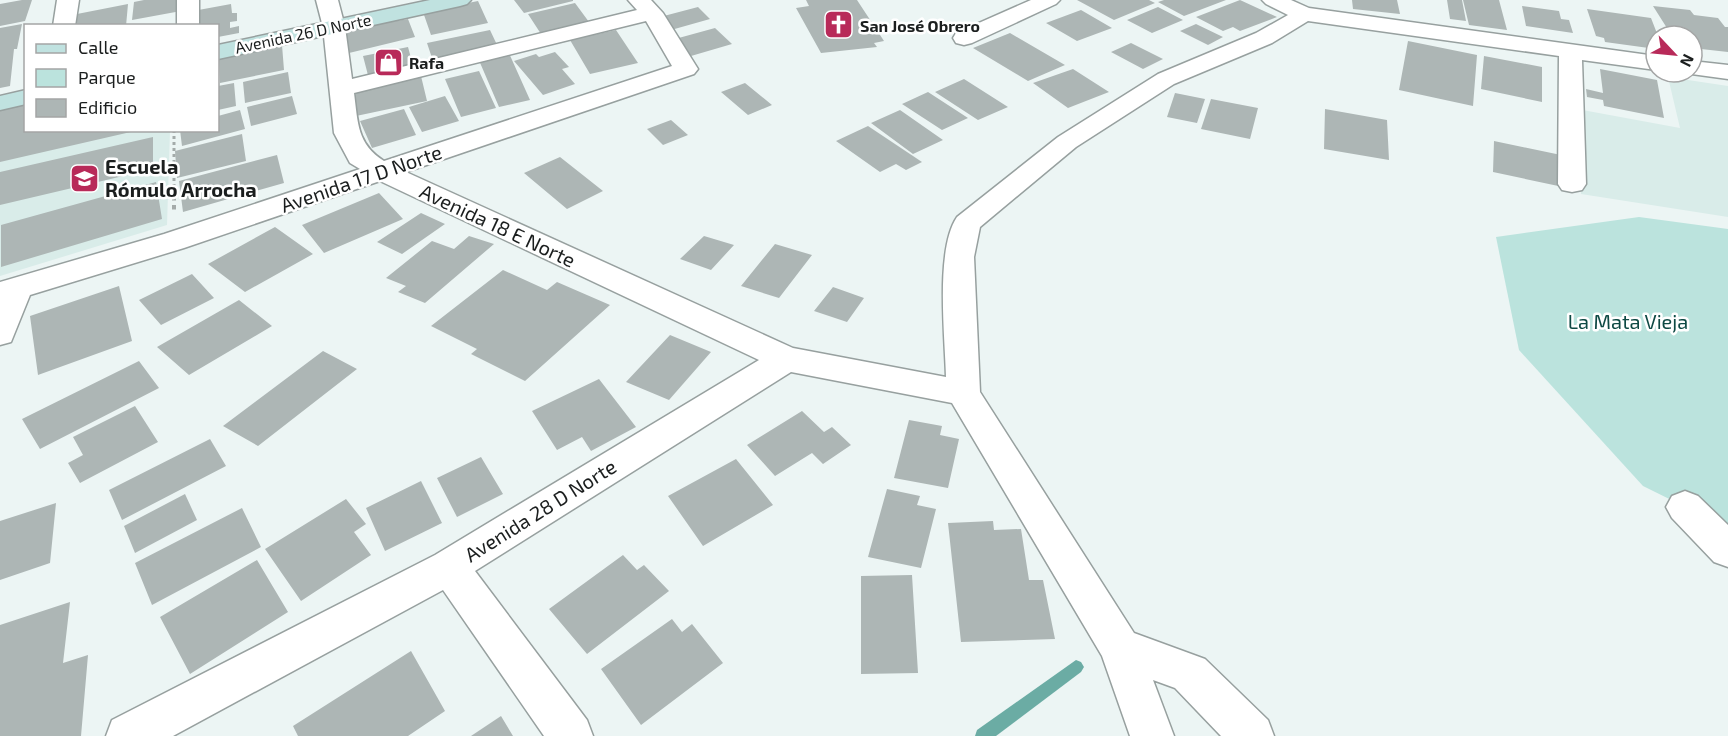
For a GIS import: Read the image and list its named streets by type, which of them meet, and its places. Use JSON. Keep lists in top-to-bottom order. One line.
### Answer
{"streets":{"street":["Avenida 26 D Norte","Avenida 17 D Norte","Avenida 18 E Norte","Avenida 28 D Norte"]},"crossings":[["Avenida 26 D Norte","Avenida 18 E Norte"],["Avenida 17 D Norte","Avenida 18 E Norte"],["Avenida 18 E Norte","Avenida 28 D Norte"]],"parks":["La Mata Vieja"],"places":{"church":["San José Obrero"],"shop":["Rafa"],"school or university":["Escuela Rómulo Arrocha"]},"legend":["Calle","Parque","Edificio"],"north":"bottom right"}
